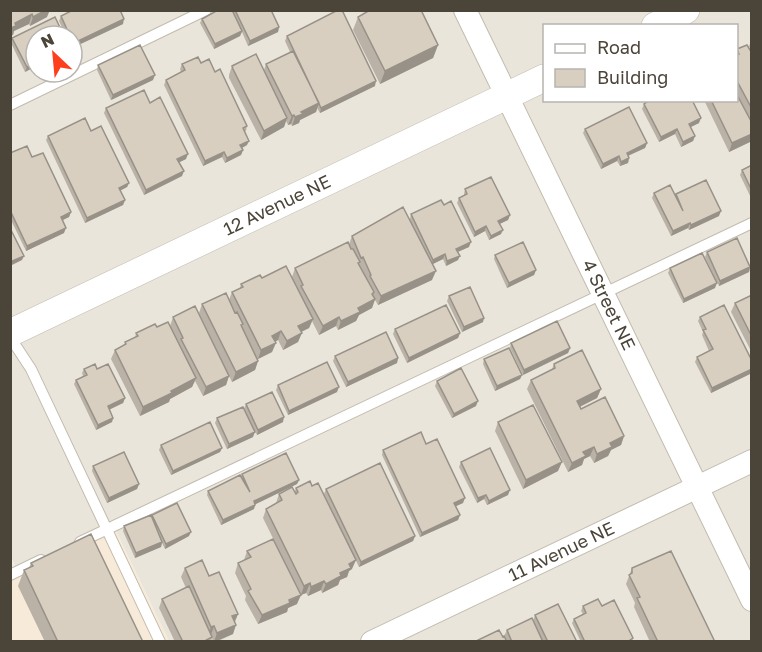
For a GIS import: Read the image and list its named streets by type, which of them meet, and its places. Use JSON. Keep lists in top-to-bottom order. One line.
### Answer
{"streets":{"street":["12 Avenue NE","4 Street NE","11 Avenue NE"]},"crossings":[["12 Avenue NE","4 Street NE"],["4 Street NE","11 Avenue NE"]],"legend":["Road","Building"],"north":"top left"}
